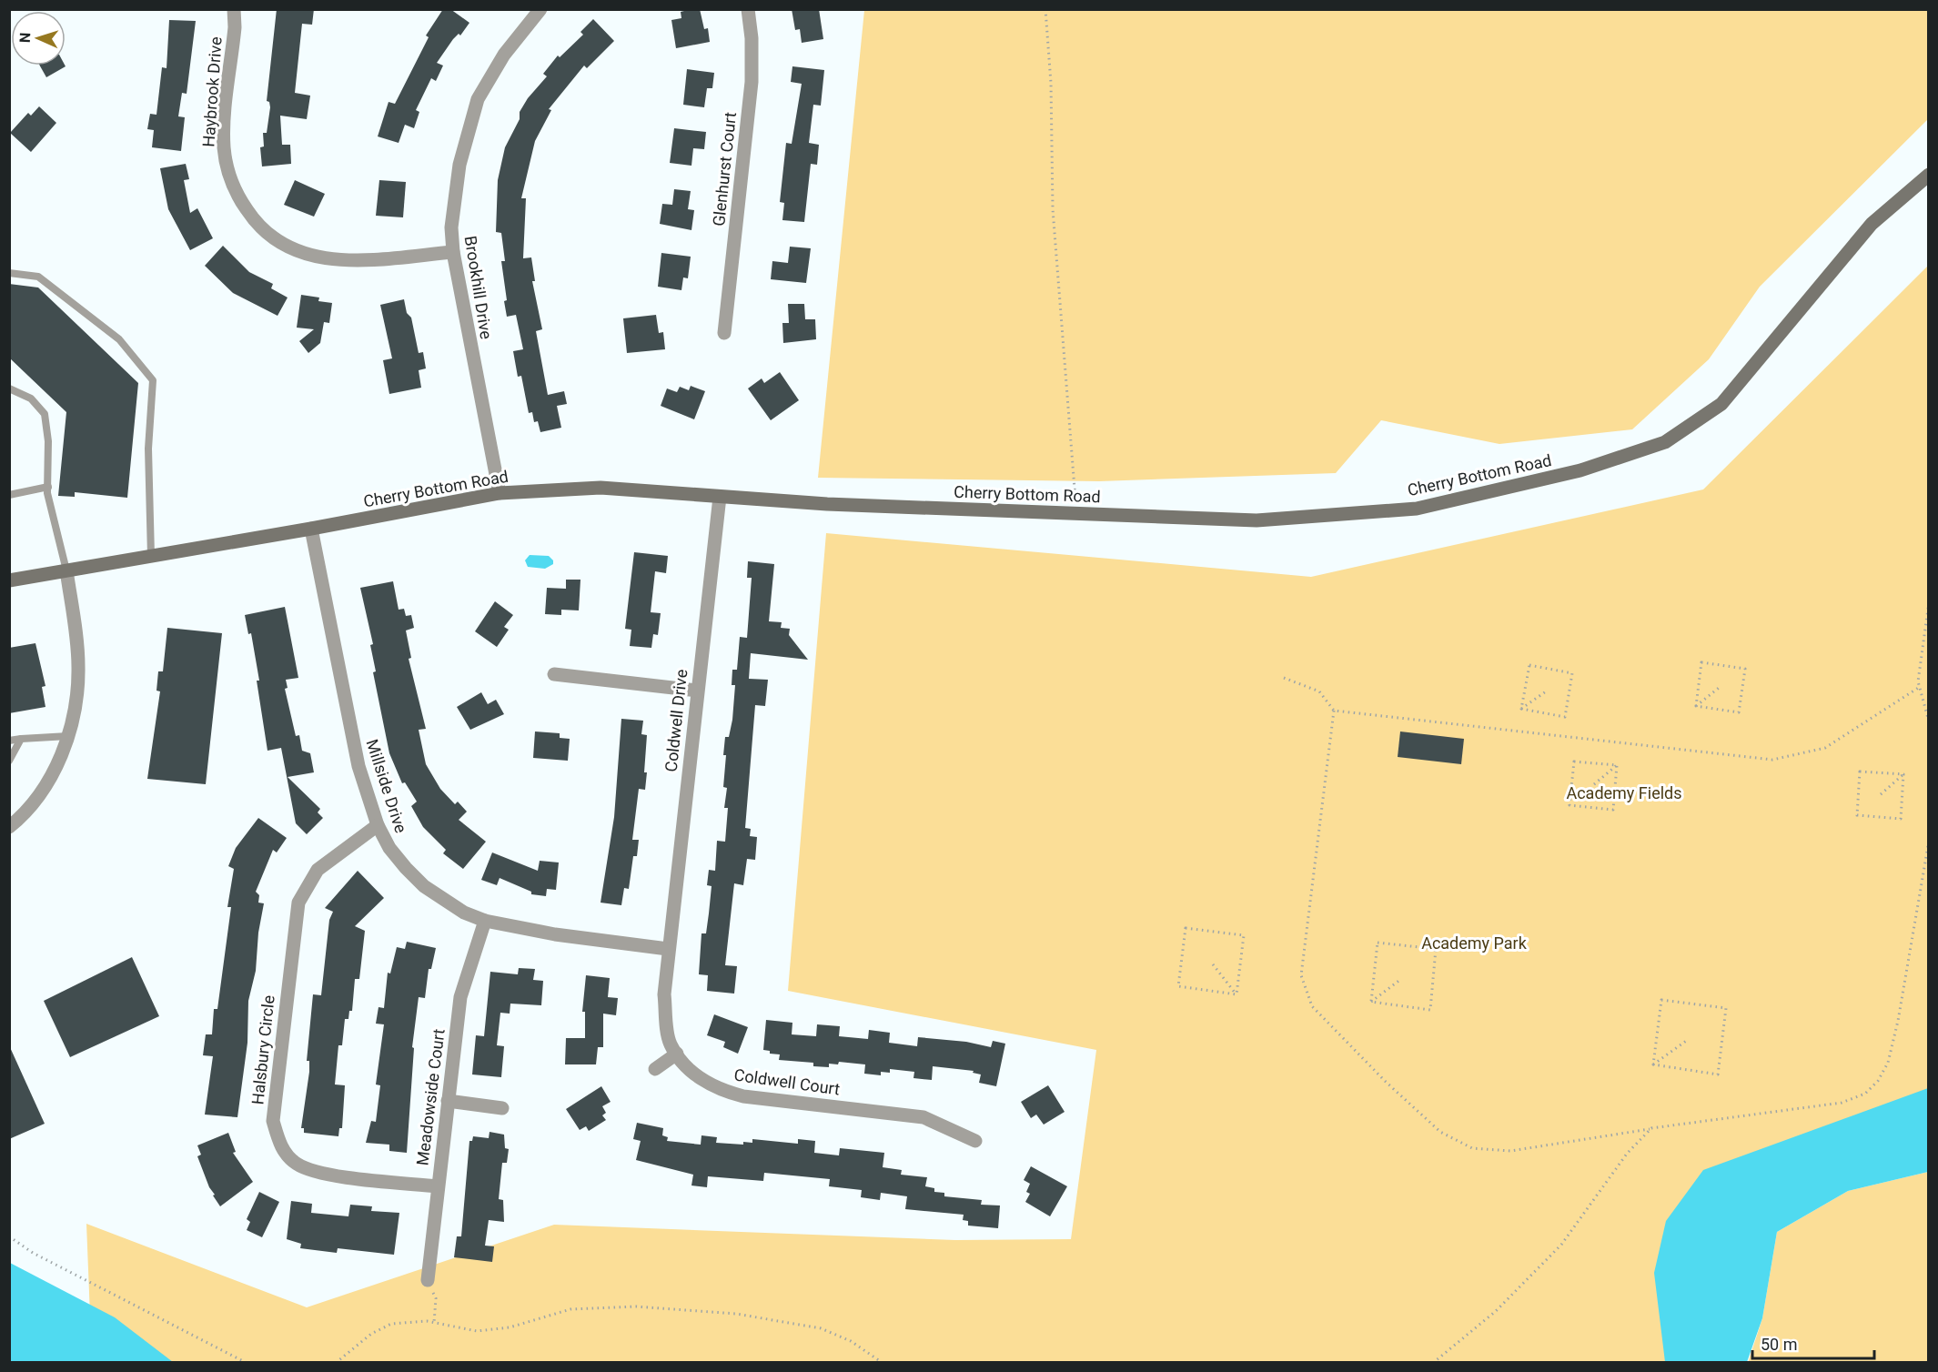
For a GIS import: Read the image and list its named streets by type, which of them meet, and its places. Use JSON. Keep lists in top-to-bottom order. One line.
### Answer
{"streets":{"main road":["Cherry Bottom Road"],"street":["Haybrook Drive","Glenhurst Court","Brookhill Drive","Coldwell Drive","Millside Drive","Halsbury Circle","Coldwell Court","Meadowside Court"]},"crossings":[["Haybrook Drive","Brookhill Drive"],["Brookhill Drive","Cherry Bottom Road"],["Cherry Bottom Road","Coldwell Drive"],["Cherry Bottom Road","Millside Drive"],["Coldwell Drive","Millside Drive"],["Coldwell Drive","Coldwell Court"],["Millside Drive","Halsbury Circle"],["Millside Drive","Coldwell Court"],["Millside Drive","Meadowside Court"],["Halsbury Circle","Meadowside Court"]],"parks":["Academy Fields","Academy Park"],"scale_bar":"50 m","north":"left"}
